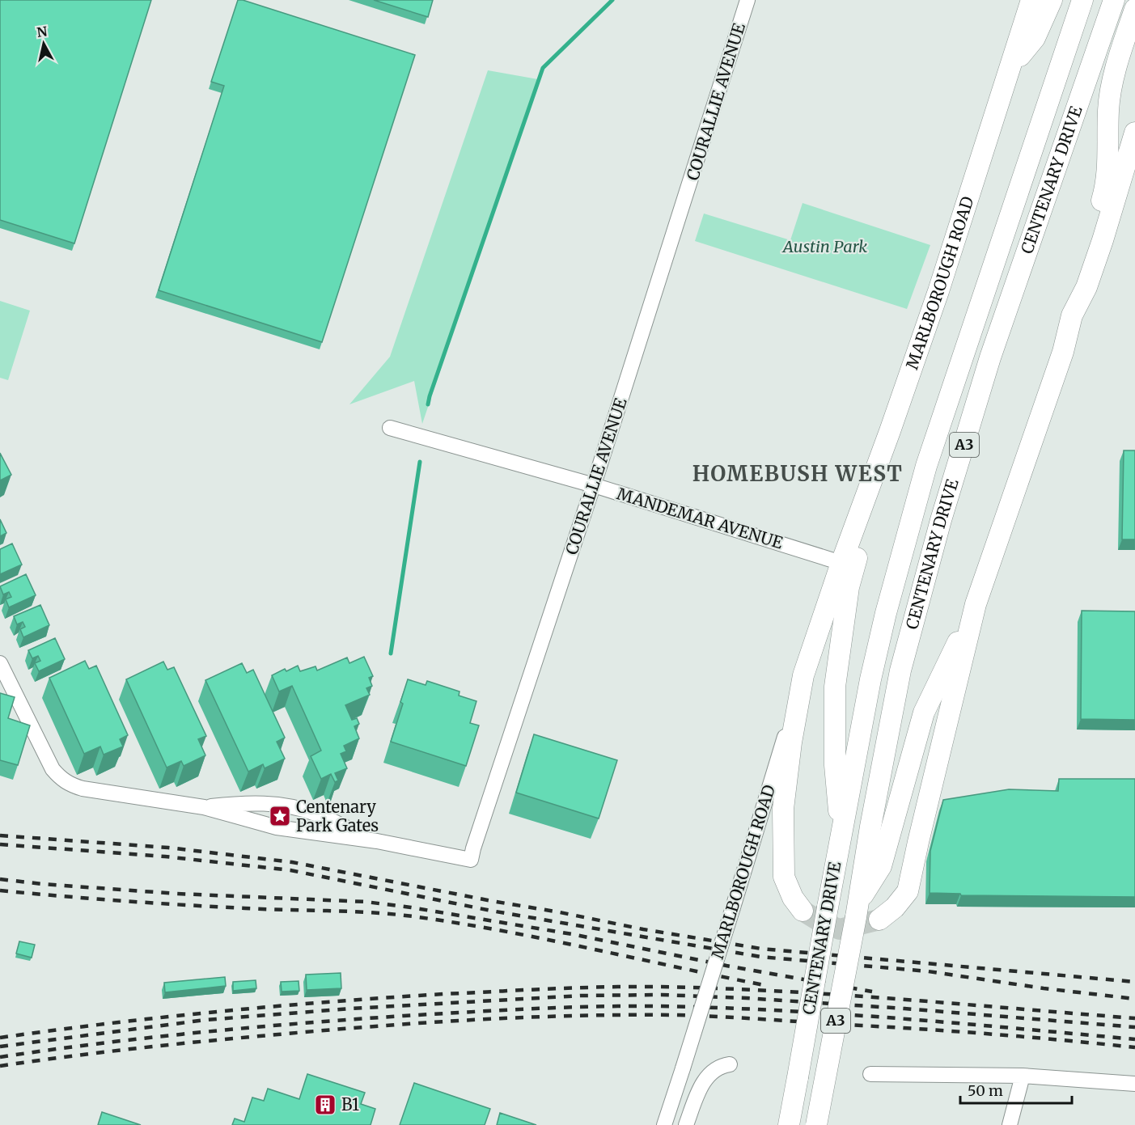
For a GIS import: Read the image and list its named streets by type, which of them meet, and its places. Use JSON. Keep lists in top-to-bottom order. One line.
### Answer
{"streets":{"highway":["CENTENARY DRIVE","MARLBOROUGH ROAD","A3"],"street":["COURALLIE AVENUE","MANDEMAR AVENUE"]},"crossings":[["COURALLIE AVENUE","MANDEMAR AVENUE"],["MARLBOROUGH ROAD","MANDEMAR AVENUE"]],"districts":["HOMEBUSH WEST"],"parks":["Austin Park"],"places":{"place":["Centenary Park Gates"],"building":["B1"]},"scale_bar":"50 m","north":"top"}
